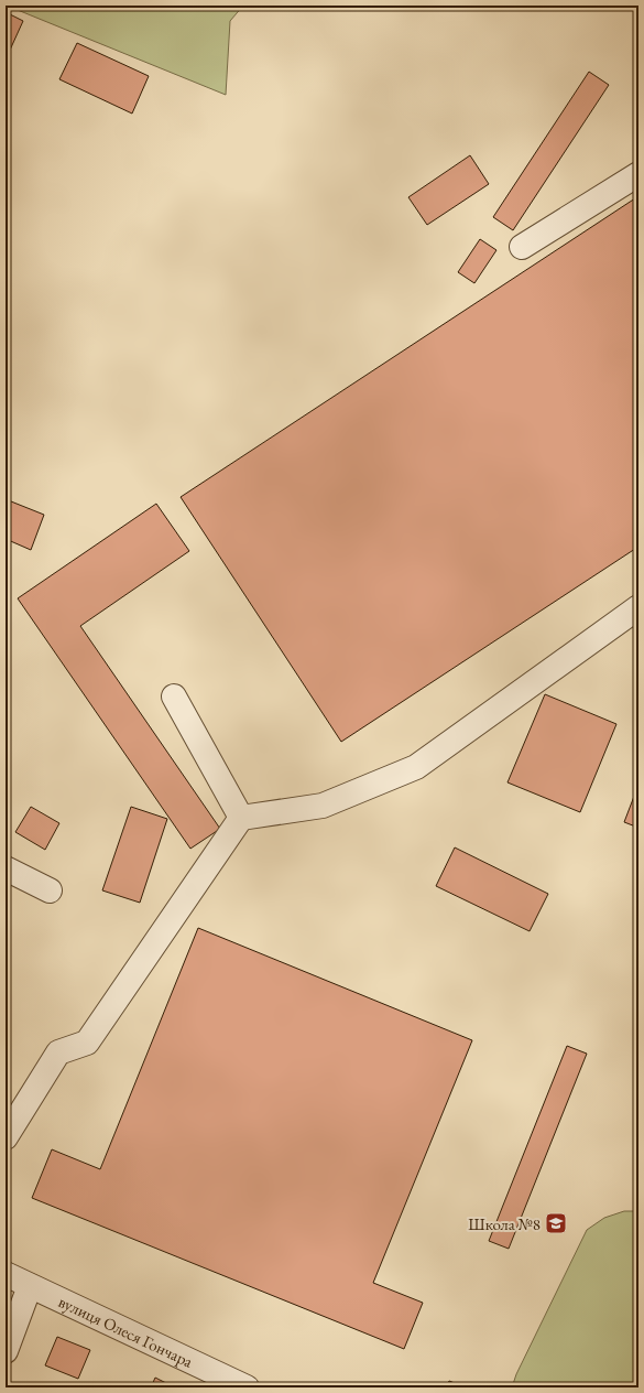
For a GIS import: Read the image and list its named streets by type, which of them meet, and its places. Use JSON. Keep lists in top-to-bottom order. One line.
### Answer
{"streets":{"street":["вулиця Олеся Гончара"]},"places":{"school or university":["Школа №8"]}}
